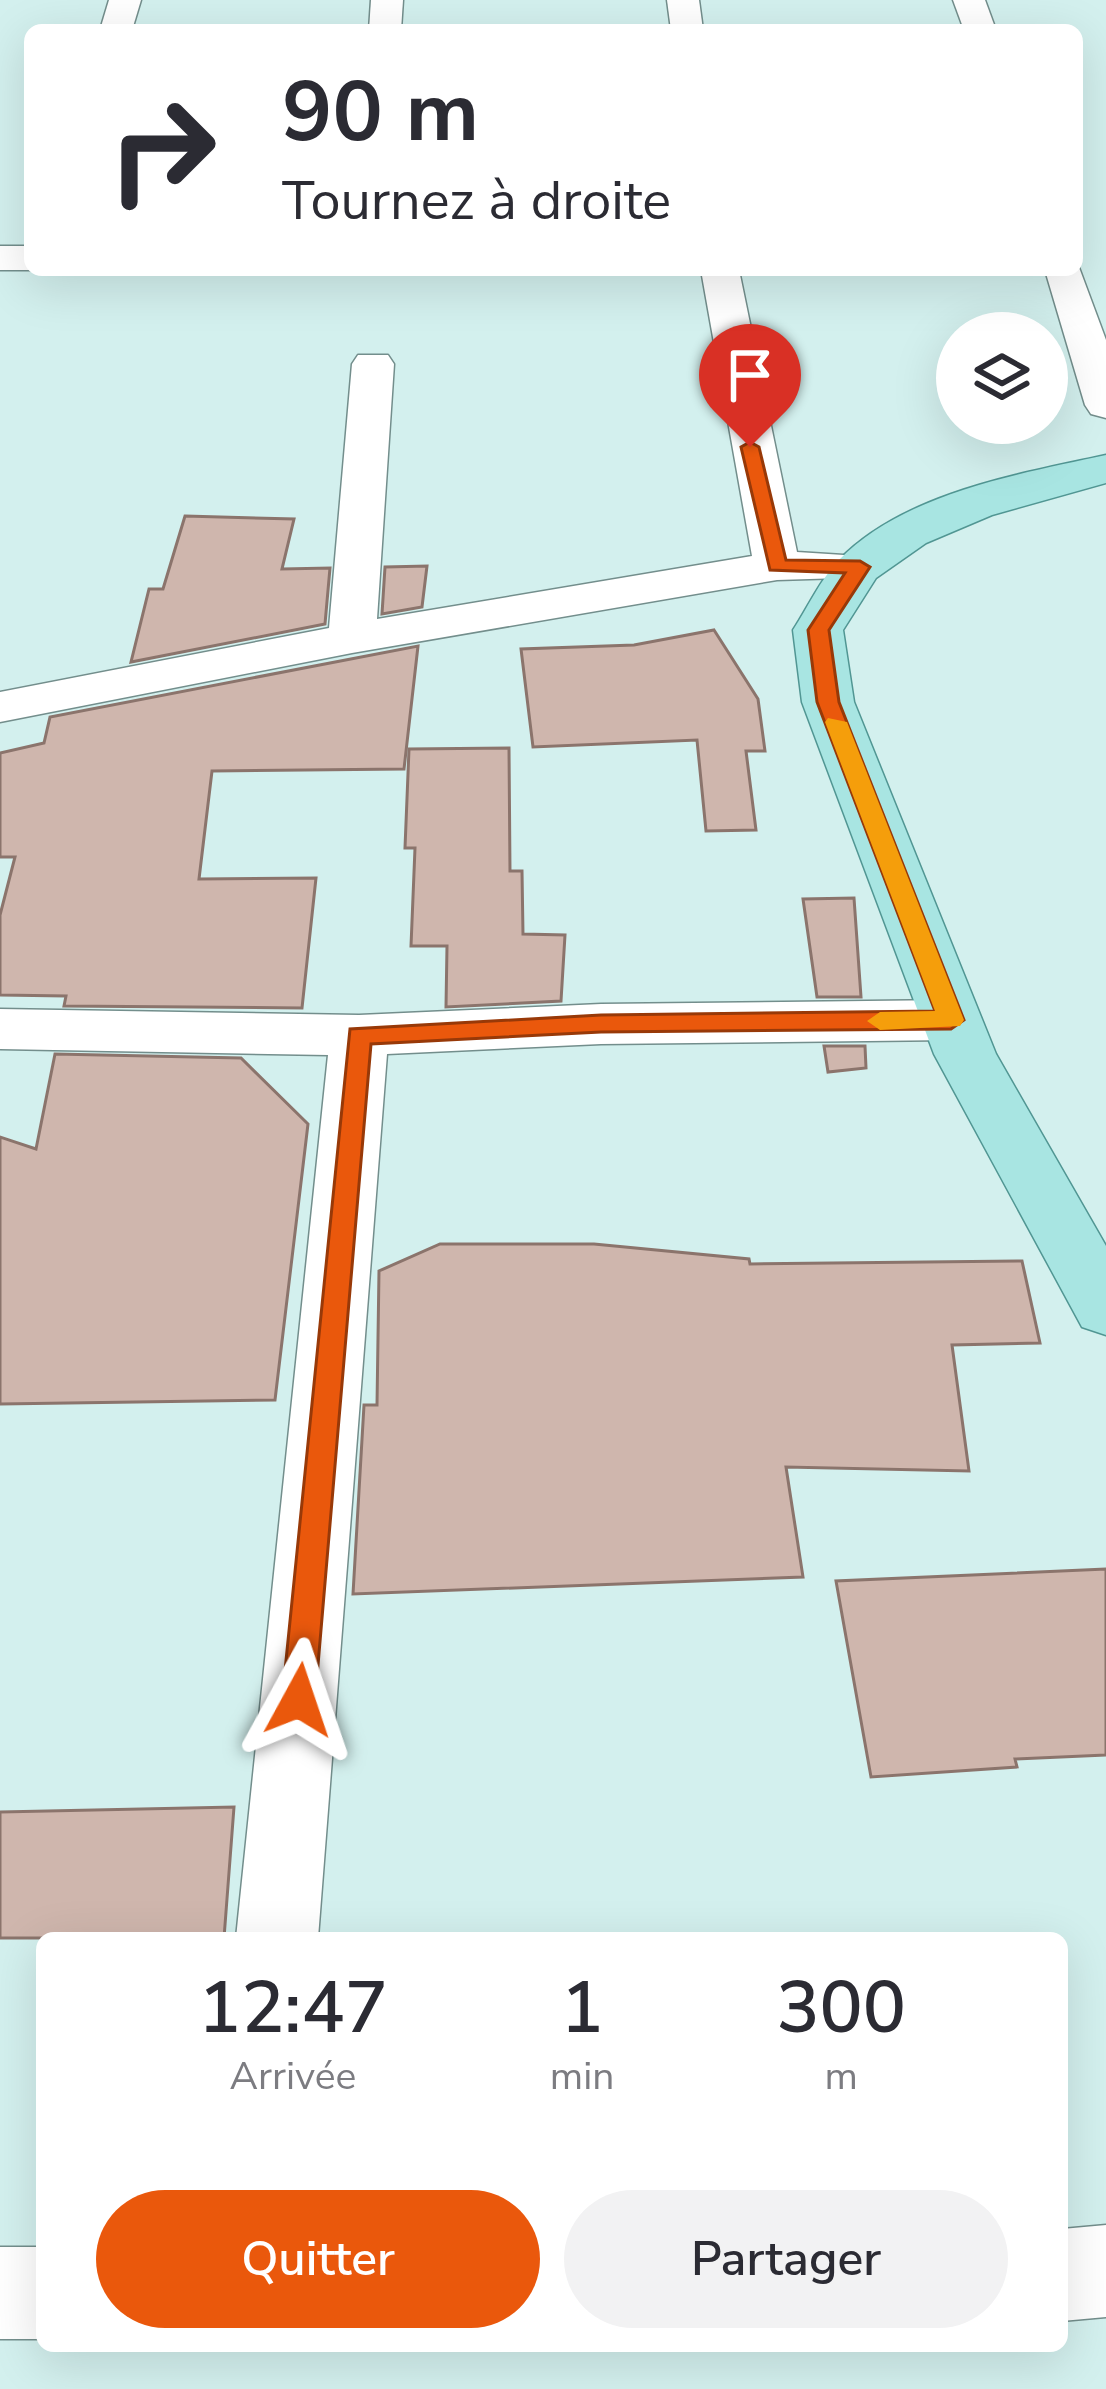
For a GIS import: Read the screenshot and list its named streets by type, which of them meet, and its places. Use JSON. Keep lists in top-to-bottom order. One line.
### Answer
{"page":{"turn":["90 m","Tournez à droite"],"eta":["12:47","Arrivée","1","min","300","m"],"buttons":["Quitter","Partager"]}}
